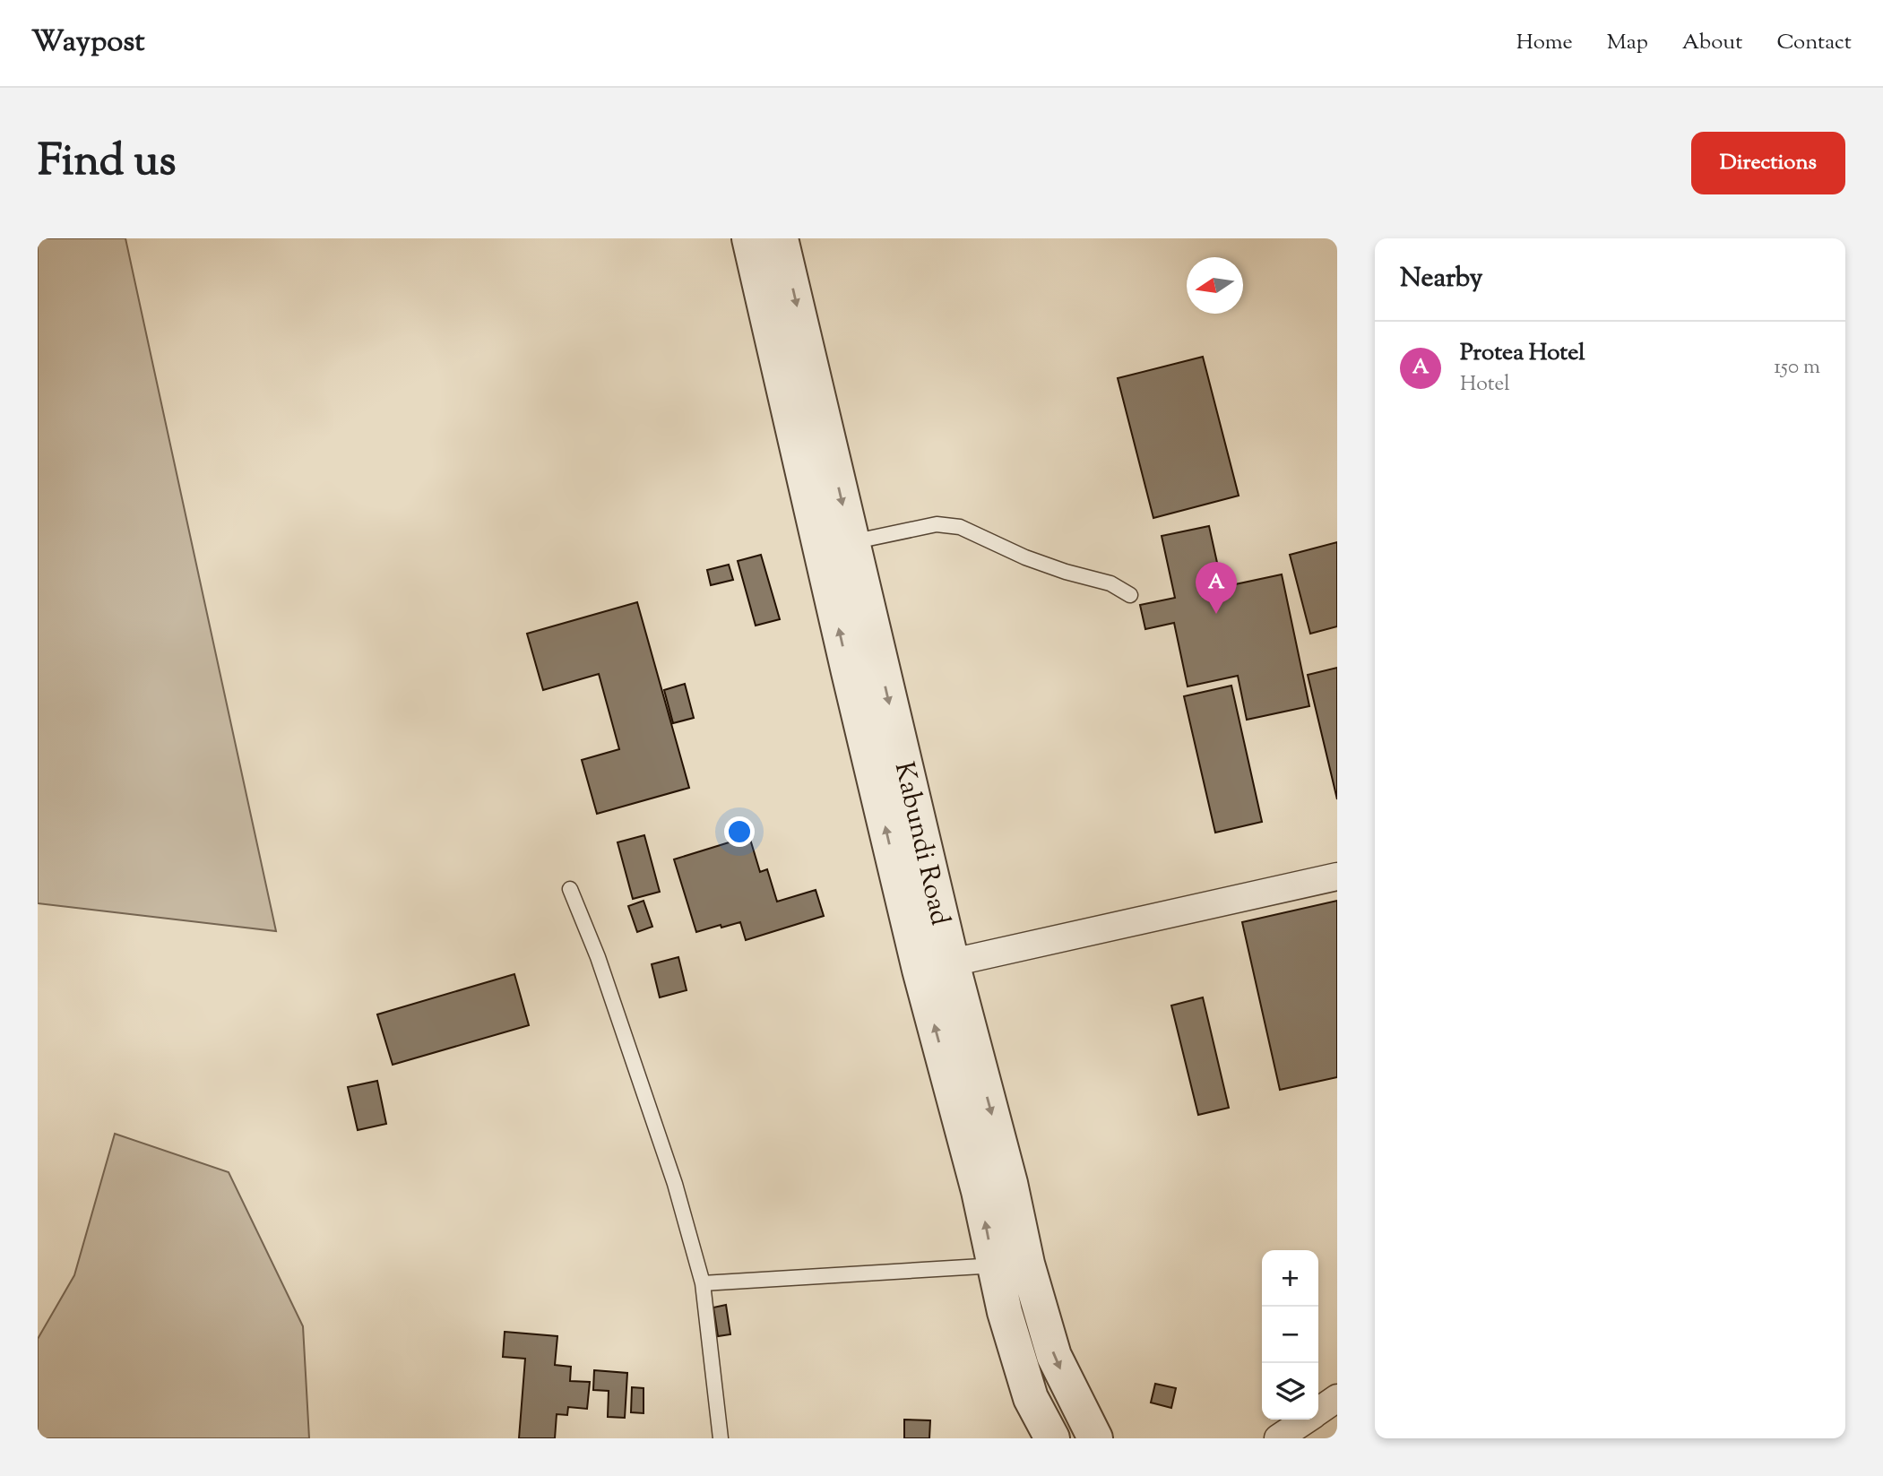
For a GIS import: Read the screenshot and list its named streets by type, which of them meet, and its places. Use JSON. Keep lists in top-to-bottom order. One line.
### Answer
{"streets":{"street":["Kabundi Road"]},"north":"left","page":{"header":"Waypost","nav":["Home","Map","About","Contact"],"title":"Find us","buttons":"Directions","heading":"Nearby","list":[{"mark":"A","name":"Protea Hotel","note":"Hotel","value":"150 m"}],"pins":"A","map_buttons":["+","−"]}}
